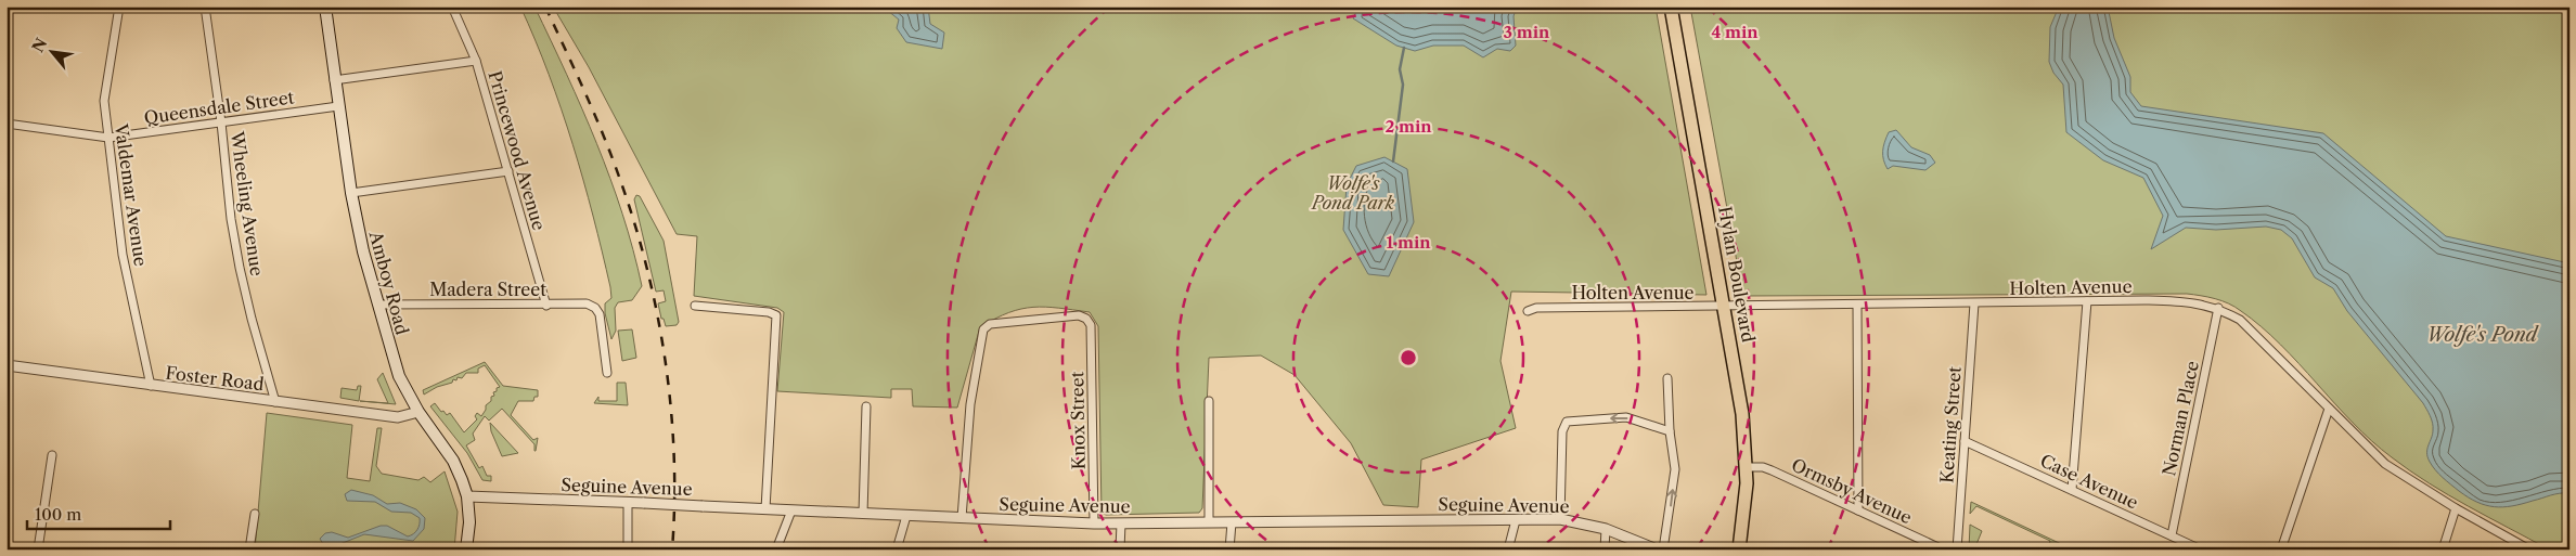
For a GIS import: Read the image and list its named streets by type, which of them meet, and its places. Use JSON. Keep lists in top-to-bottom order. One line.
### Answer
{"streets":{"main road":["Hylan Boulevard","Amboy Road"],"street":["Queensdale Street","Princewood Avenue","Valdemar Avenue","Wheeling Avenue","Holten Avenue","Madera Street","Foster Road","Norman Place","Knox Street","Keating Street","Case Avenue","Seguine Avenue","Ormsby Avenue"]},"crossings":[["Queensdale Street","Valdemar Avenue"],["Queensdale Street","Wheeling Avenue"],["Queensdale Street","Amboy Road"],["Princewood Avenue","Madera Street"],["Valdemar Avenue","Foster Road"],["Wheeling Avenue","Foster Road"],["Hylan Boulevard","Holten Avenue"],["Hylan Boulevard","Ormsby Avenue"],["Amboy Road","Madera Street"],["Amboy Road","Foster Road"],["Amboy Road","Seguine Avenue"],["Holten Avenue","Norman Place"],["Holten Avenue","Keating Street"],["Norman Place","Case Avenue"],["Knox Street","Seguine Avenue"],["Keating Street","Case Avenue"]],"water":["Wolfe's Pond"],"parks":["Wolfe's Pond Park"],"scale_bar":"100 m","north":"top left","rings":["4 min","3 min","2 min","1 min"]}
